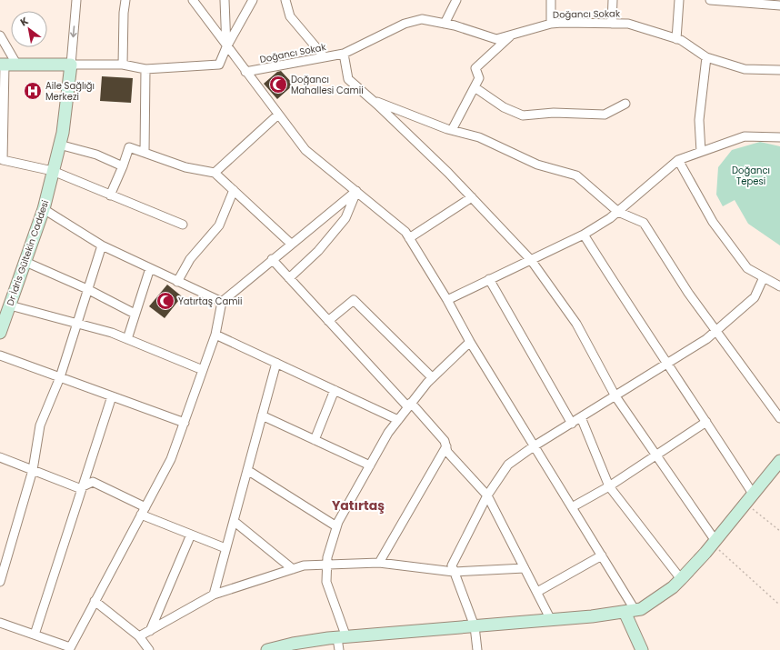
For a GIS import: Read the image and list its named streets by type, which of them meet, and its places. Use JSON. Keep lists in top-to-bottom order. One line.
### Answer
{"streets":{"street":["Doğancı Sokak","Dr İdris Gültekin Caddesi"]},"districts":["Yatırtaş"],"parks":["Doğancı Tepesi"],"places":{"mosque":["Doğancı Mahallesi Camii","Yatırtaş Camii"],"hospital":["Aile Sağlığı Merkezi"]},"north":"top left"}
